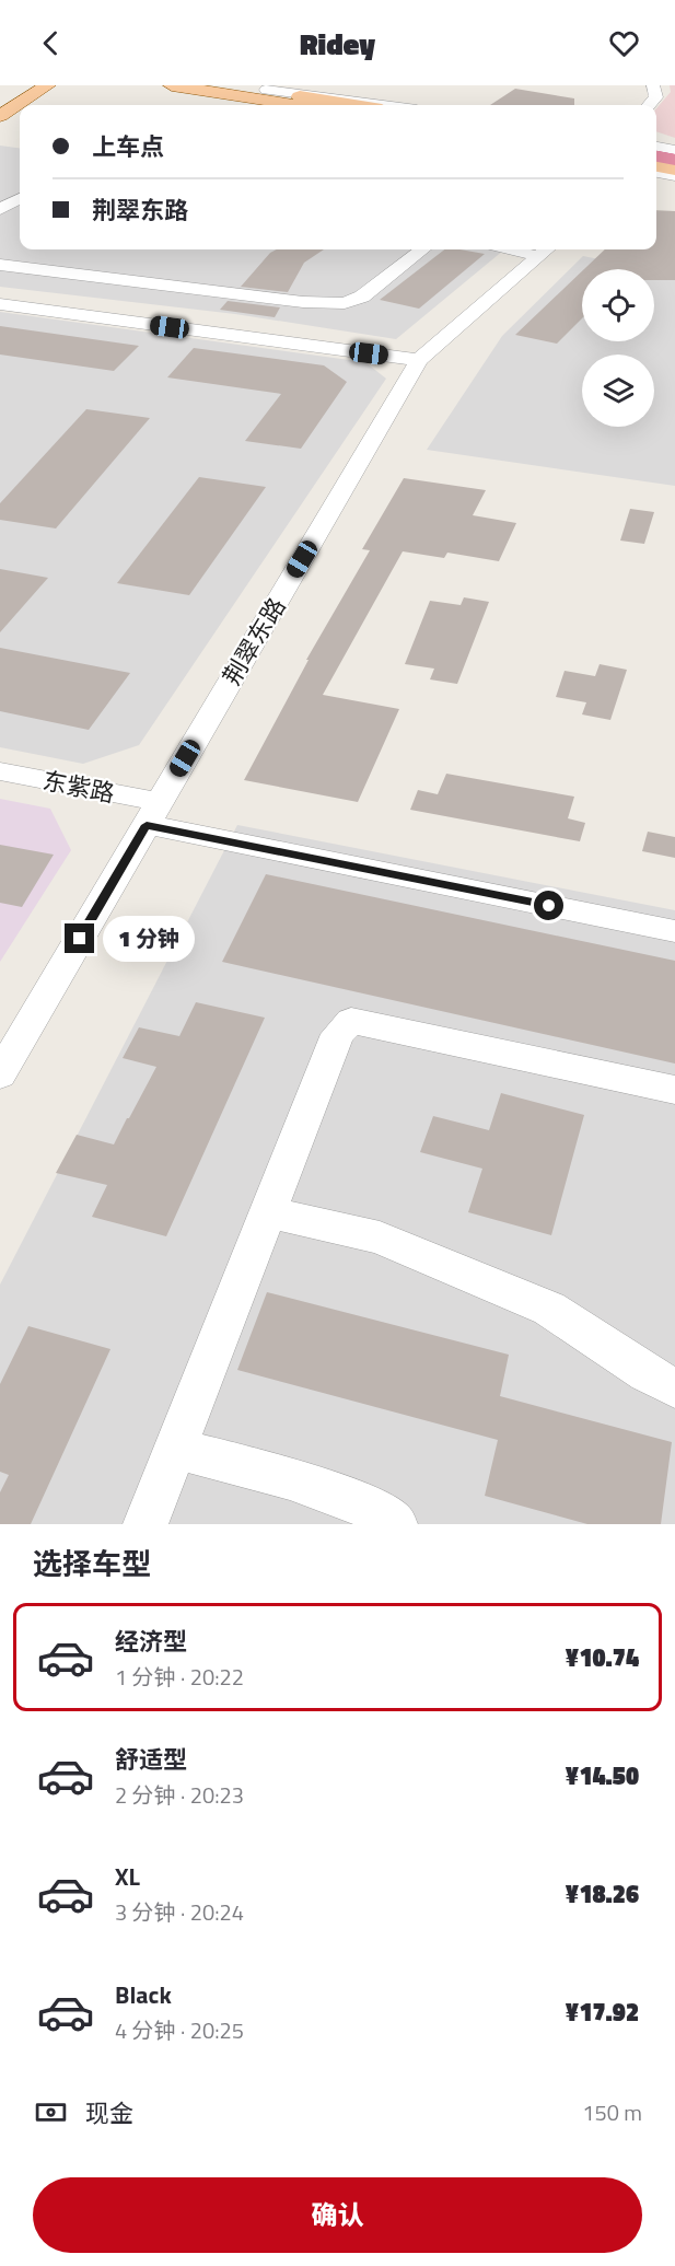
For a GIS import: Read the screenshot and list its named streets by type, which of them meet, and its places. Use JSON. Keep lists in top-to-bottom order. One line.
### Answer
{"streets":{"street":["荆翠东路","东紫路"]},"crossings":[["荆翠东路","东紫路"]],"page":{"header":"Ridey","banner":["上车点","荆翠东路"],"bubble":"1 分钟","heading":"选择车型","list":[{"name":"经济型","note":"1 分钟 · 20:22","value":"¥10.74"},{"name":"舒适型","note":"2 分钟 · 20:23","value":"¥14.50"},{"name":"XL","note":"3 分钟 · 20:24","value":"¥18.26"},{"name":"Black","note":"4 分钟 · 20:25","value":"¥17.92"}],"pay":["现金","150 m"],"buttons":"确认"}}
